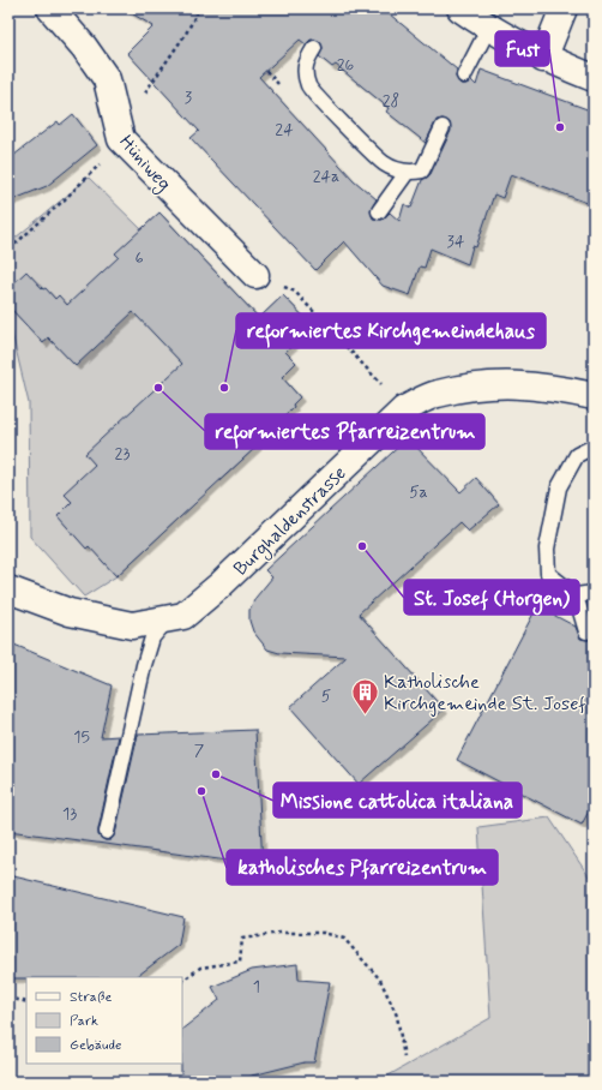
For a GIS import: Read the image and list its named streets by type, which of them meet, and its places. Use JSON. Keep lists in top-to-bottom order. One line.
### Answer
{"streets":{"street":["Hüniweg","Burghaldenstrasse"]},"places":{"other":["Fust","reformiertes Pfarreizentrum","reformiertes Kirchgemeindehaus","St. Josef (Horgen)","Missione cattolica italiana","katholisches Pfarreizentrum"],"building":["Katholische Kirchgemeinde St. Josef"]},"house_numbers":["26","3","28","24","24a","34","6","23","5a","5","15","7","13","1"],"legend":["Straße","Park","Gebäude"]}
